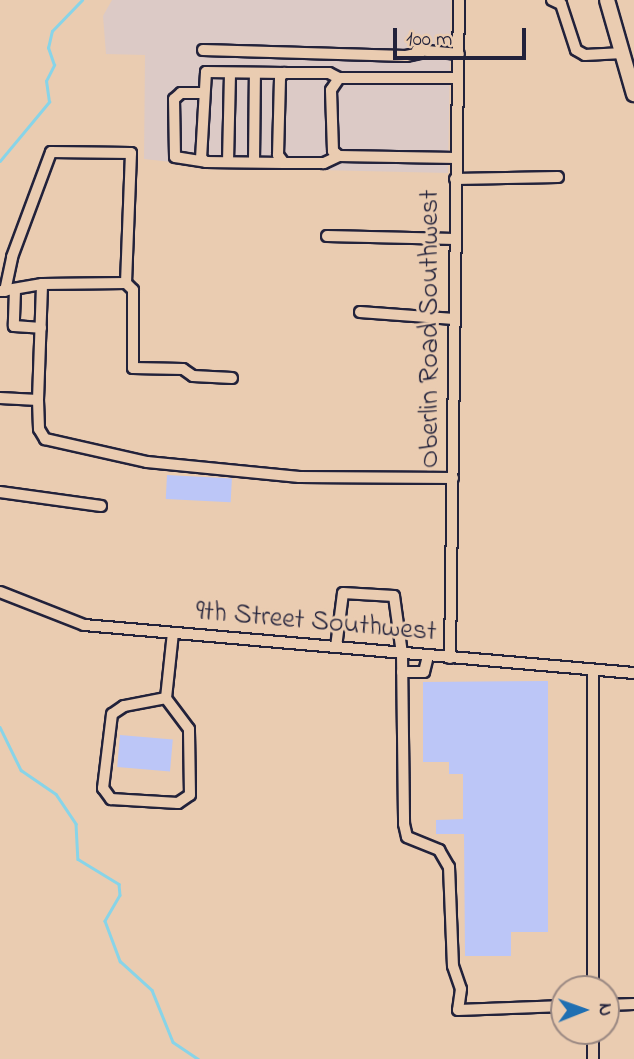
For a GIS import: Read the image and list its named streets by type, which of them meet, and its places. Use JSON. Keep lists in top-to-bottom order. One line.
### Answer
{"streets":{"street":["Oberlin Road Southwest","9th Street Southwest"]},"crossings":[["Oberlin Road Southwest","9th Street Southwest"]],"scale_bar":"100 m","north":"right"}
